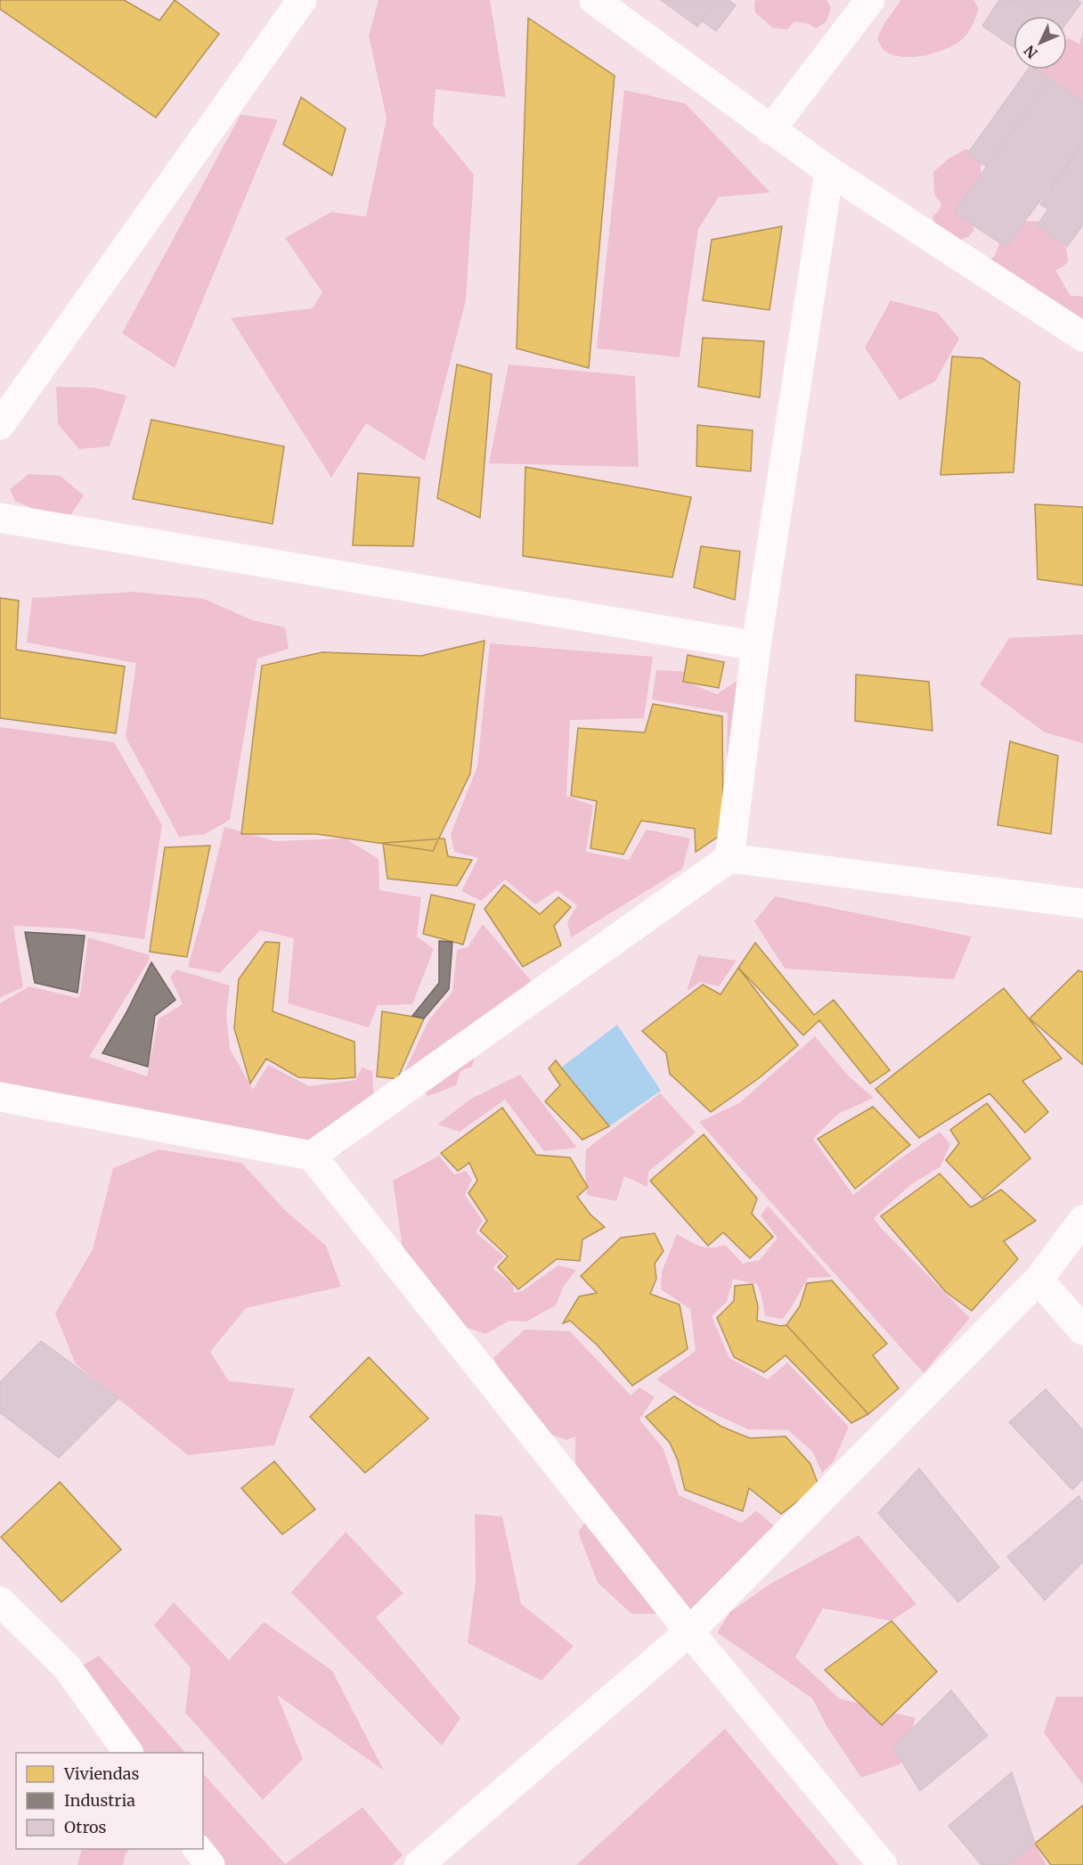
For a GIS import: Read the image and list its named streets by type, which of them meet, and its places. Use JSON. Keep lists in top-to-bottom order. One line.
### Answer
{"legend":["Viviendas","Industria","Otros"],"north":"bottom left"}
